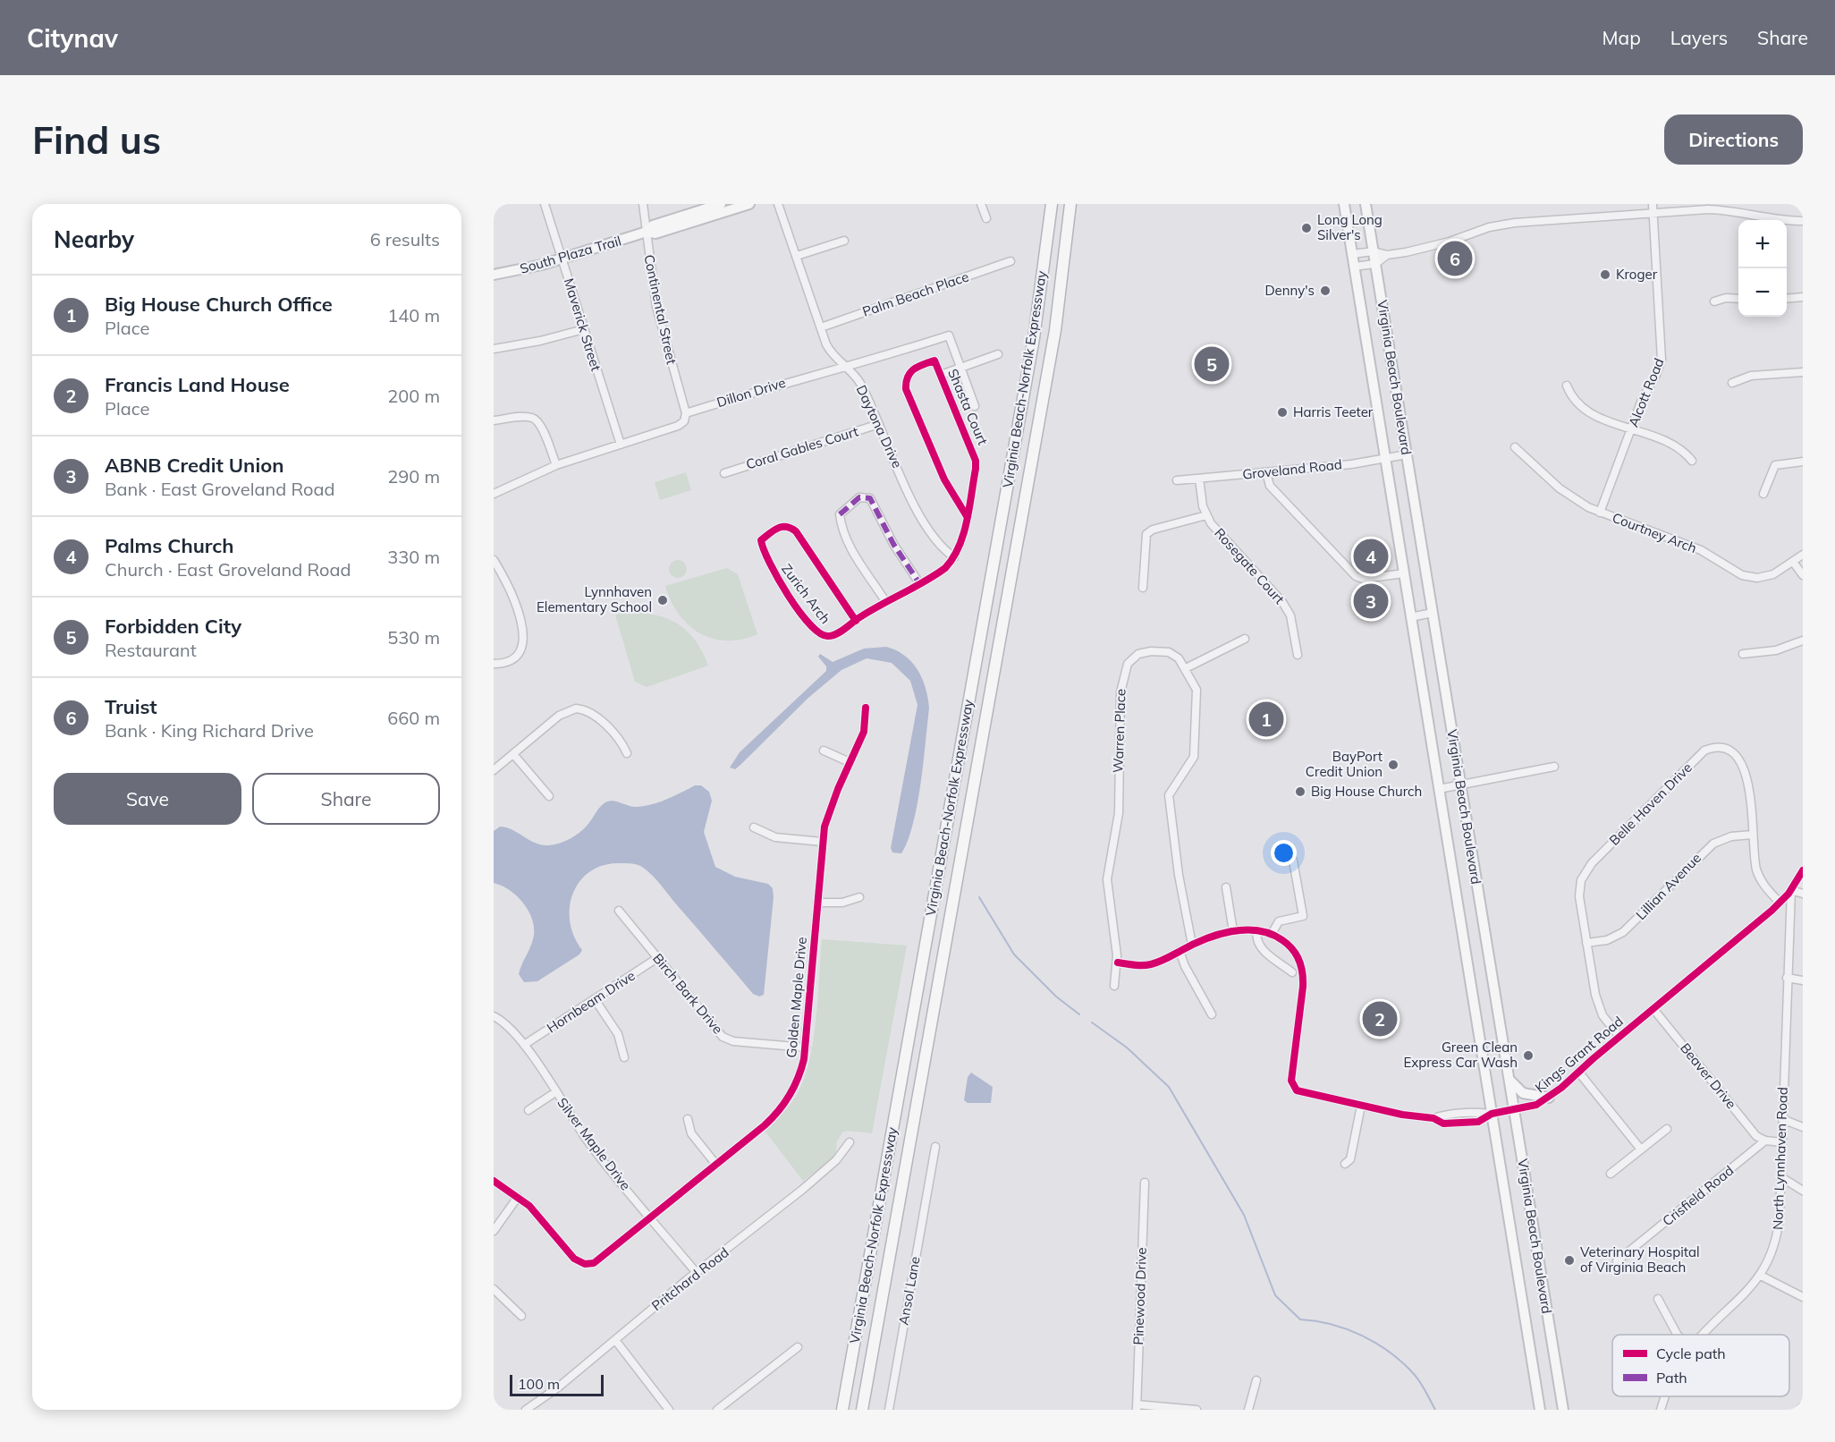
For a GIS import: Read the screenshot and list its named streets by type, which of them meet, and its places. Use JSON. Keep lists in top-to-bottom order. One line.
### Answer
{"streets":{"highway":["Virginia Beach-Norfolk Expressway"],"main road":["South Plaza Trail","Virginia Beach Boulevard"],"street":["Palm Beach Place","Continental Street","Maverick Street","Dillon Drive","Alcott Road","Shasta Court","Daytona Drive","Coral Gables Court","Groveland Road","Courtney Arch","Rosegate Court","Zurich Arch","Warren Place","Belle Haven Drive","Lillian Avenue","Birch Bark Drive","Golden Maple Drive","Hornbeam Drive","Kings Grant Road","Beaver Drive","Silver Maple Drive","North Lynnhaven Road","Crisfield Road","Pritchard Road","Ansol Lane","Pinewood Drive"]},"crossings":[["South Plaza Trail","Continental Street"],["South Plaza Trail","Maverick Street"],["Palm Beach Place","Daytona Drive"],["Continental Street","Dillon Drive"],["Maverick Street","Dillon Drive"],["Virginia Beach Boulevard","Groveland Road"],["Virginia Beach Boulevard","Kings Grant Road"],["Dillon Drive","Daytona Drive"],["Alcott Road","Courtney Arch"],["Shasta Court","Daytona Drive"],["Shasta Court","Zurich Arch"],["Daytona Drive","Coral Gables Court"],["Daytona Drive","Zurich Arch"],["Groveland Road","Rosegate Court"],["Belle Haven Drive","Lillian Avenue"],["Belle Haven Drive","Kings Grant Road"],["Birch Bark Drive","Golden Maple Drive"],["Birch Bark Drive","Hornbeam Drive"],["Golden Maple Drive","Silver Maple Drive"],["Hornbeam Drive","Silver Maple Drive"],["Kings Grant Road","Beaver Drive"],["Kings Grant Road","North Lynnhaven Road"],["Beaver Drive","Crisfield Road"],["Silver Maple Drive","Pritchard Road"]],"places":["Long Long Silver's","Kroger","Denny's","Harris Teeter","Lynnhaven Elementary School","BayPort Credit Union","Big House Church","Green Clean Express Car Wash","Veterinary Hospital of Virginia Beach"],"legend":["Cycle path","Path"],"scale_bar":"100 m","page":{"header":"Citynav","nav":["Map","Layers","Share"],"buttons":["Directions",["Save","Share"]],"title":"Find us","heading":["Nearby","6 results"],"map_buttons":["+","−"],"pins":["6","5","4","3","1","2"],"list":[{"mark":"1","name":"Big House Church Office","note":"Place","value":"140 m"},{"mark":"2","name":"Francis Land House","note":"Place","value":"200 m"},{"mark":"3","name":"ABNB Credit Union","note":"Bank · East Groveland Road","value":"290 m"},{"mark":"4","name":"Palms Church","note":"Church · East Groveland Road","value":"330 m"},{"mark":"5","name":"Forbidden City","note":"Restaurant","value":"530 m"},{"mark":"6","name":"Truist","note":"Bank · King Richard Drive","value":"660 m"}],"scale":"100 m"}}
